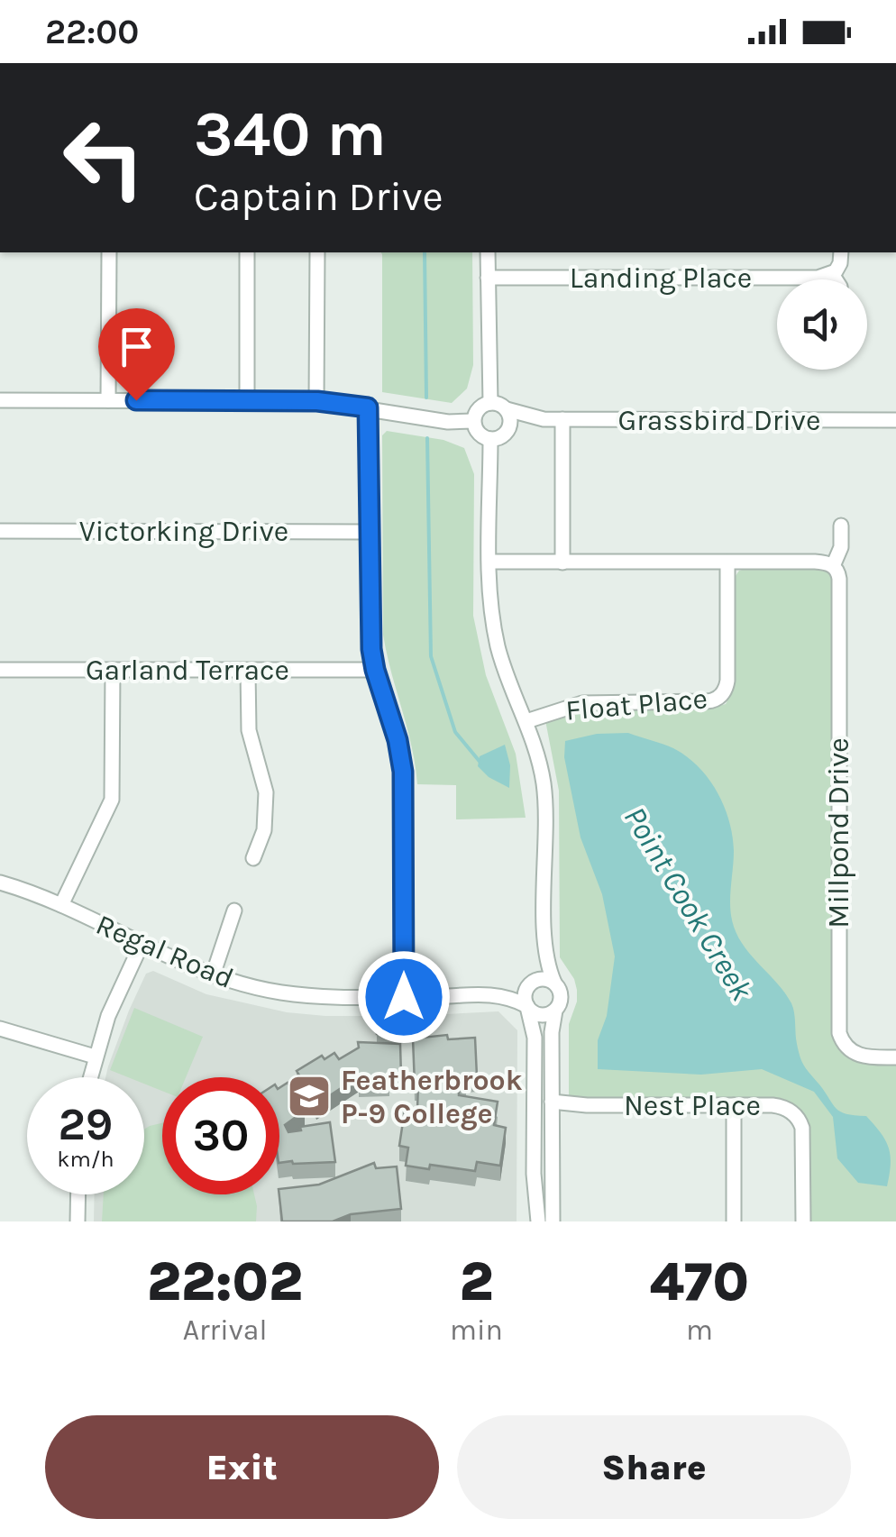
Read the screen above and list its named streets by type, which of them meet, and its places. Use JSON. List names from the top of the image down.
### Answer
{
  "streets": {
    "street": [
      "Landing Place",
      "Grassbird Drive",
      "Victorking Drive",
      "Garland Terrace",
      "Float Place",
      "Millpond Drive",
      "Regal Road",
      "Nest Place"
    ]
  },
  "water": ["Point Cook Creek"],
  "places": {
    "school or university": ["Featherbrook P-9 College"]
  },
  "page": {
    "status": "22:00",
    "turn": ["340 m", "Captain Drive"],
    "speed": "29 km/h",
    "limit": "30",
    "eta": [
      "22:02",
      "Arrival",
      "2",
      "min",
      "470",
      "m"
    ],
    "buttons": ["Exit", "Share"]
  }
}
